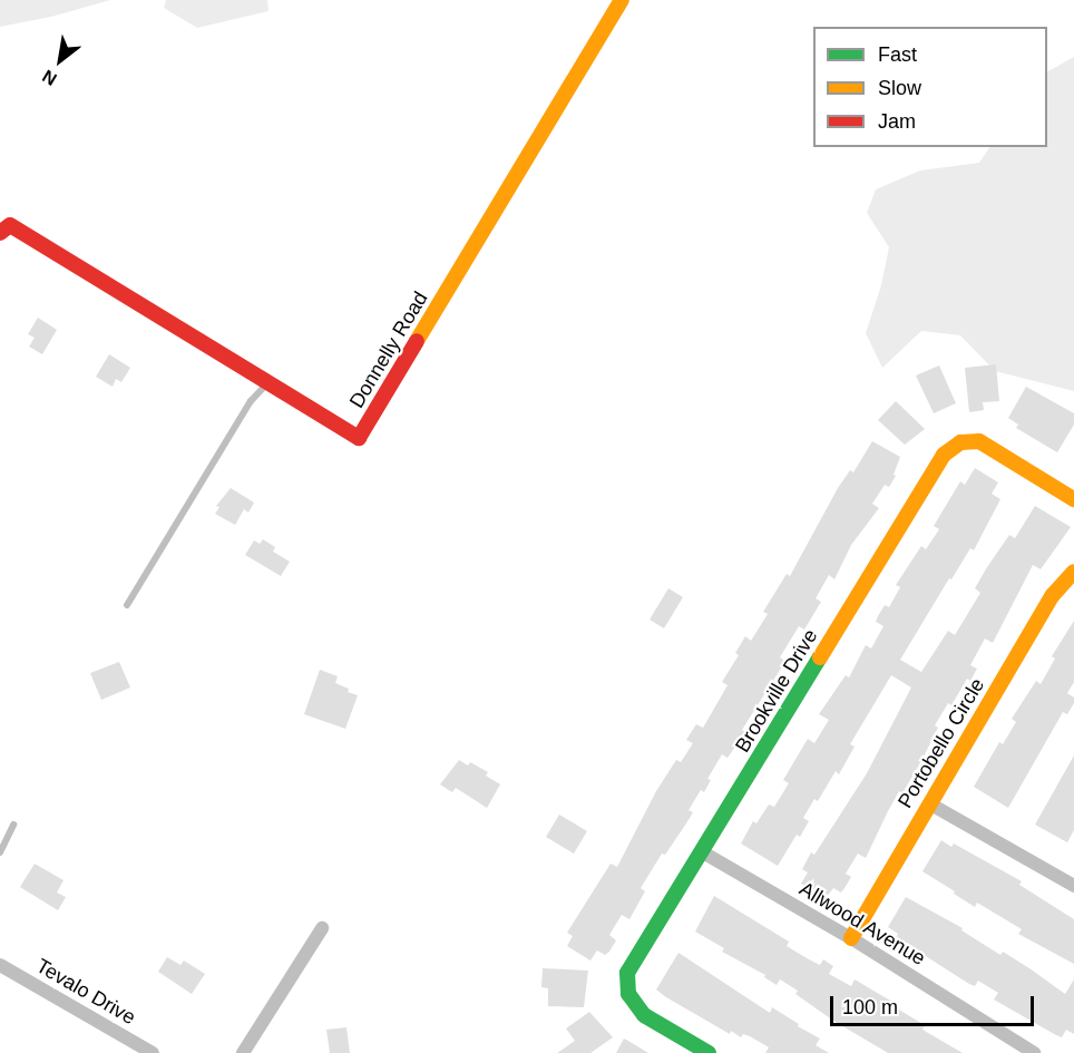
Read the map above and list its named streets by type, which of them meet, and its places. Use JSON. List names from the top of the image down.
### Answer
{
  "streets": {
    "street": [
      "Donnelly Road",
      "Brookville Drive",
      "Portobello Circle",
      "Allwood Avenue",
      "Tevalo Drive"
    ]
  },
  "crossings": [
    ["Brookville Drive", "Allwood Avenue"],
    ["Portobello Circle", "Allwood Avenue"]
  ],
  "legend": ["Fast", "Slow", "Jam"],
  "scale_bar": "100 m",
  "north": "bottom left"
}
